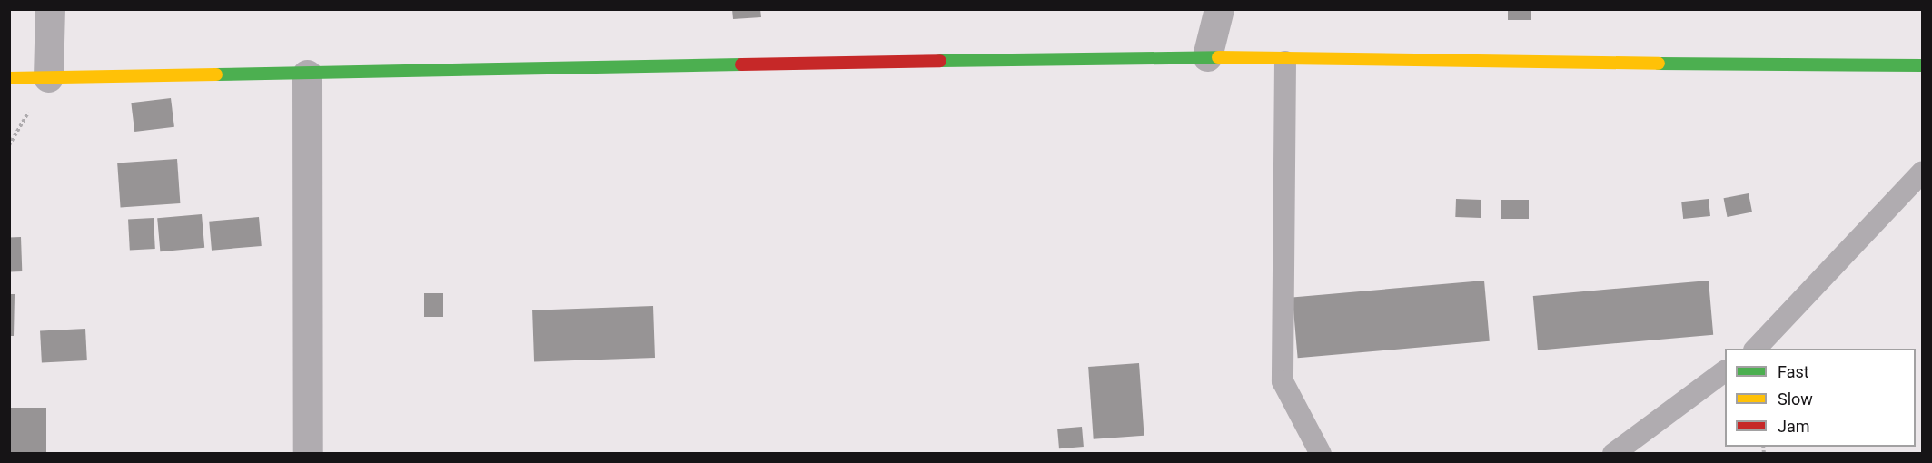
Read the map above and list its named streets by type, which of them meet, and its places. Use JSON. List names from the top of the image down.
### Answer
{
  "legend": ["Fast", "Slow", "Jam"]
}
